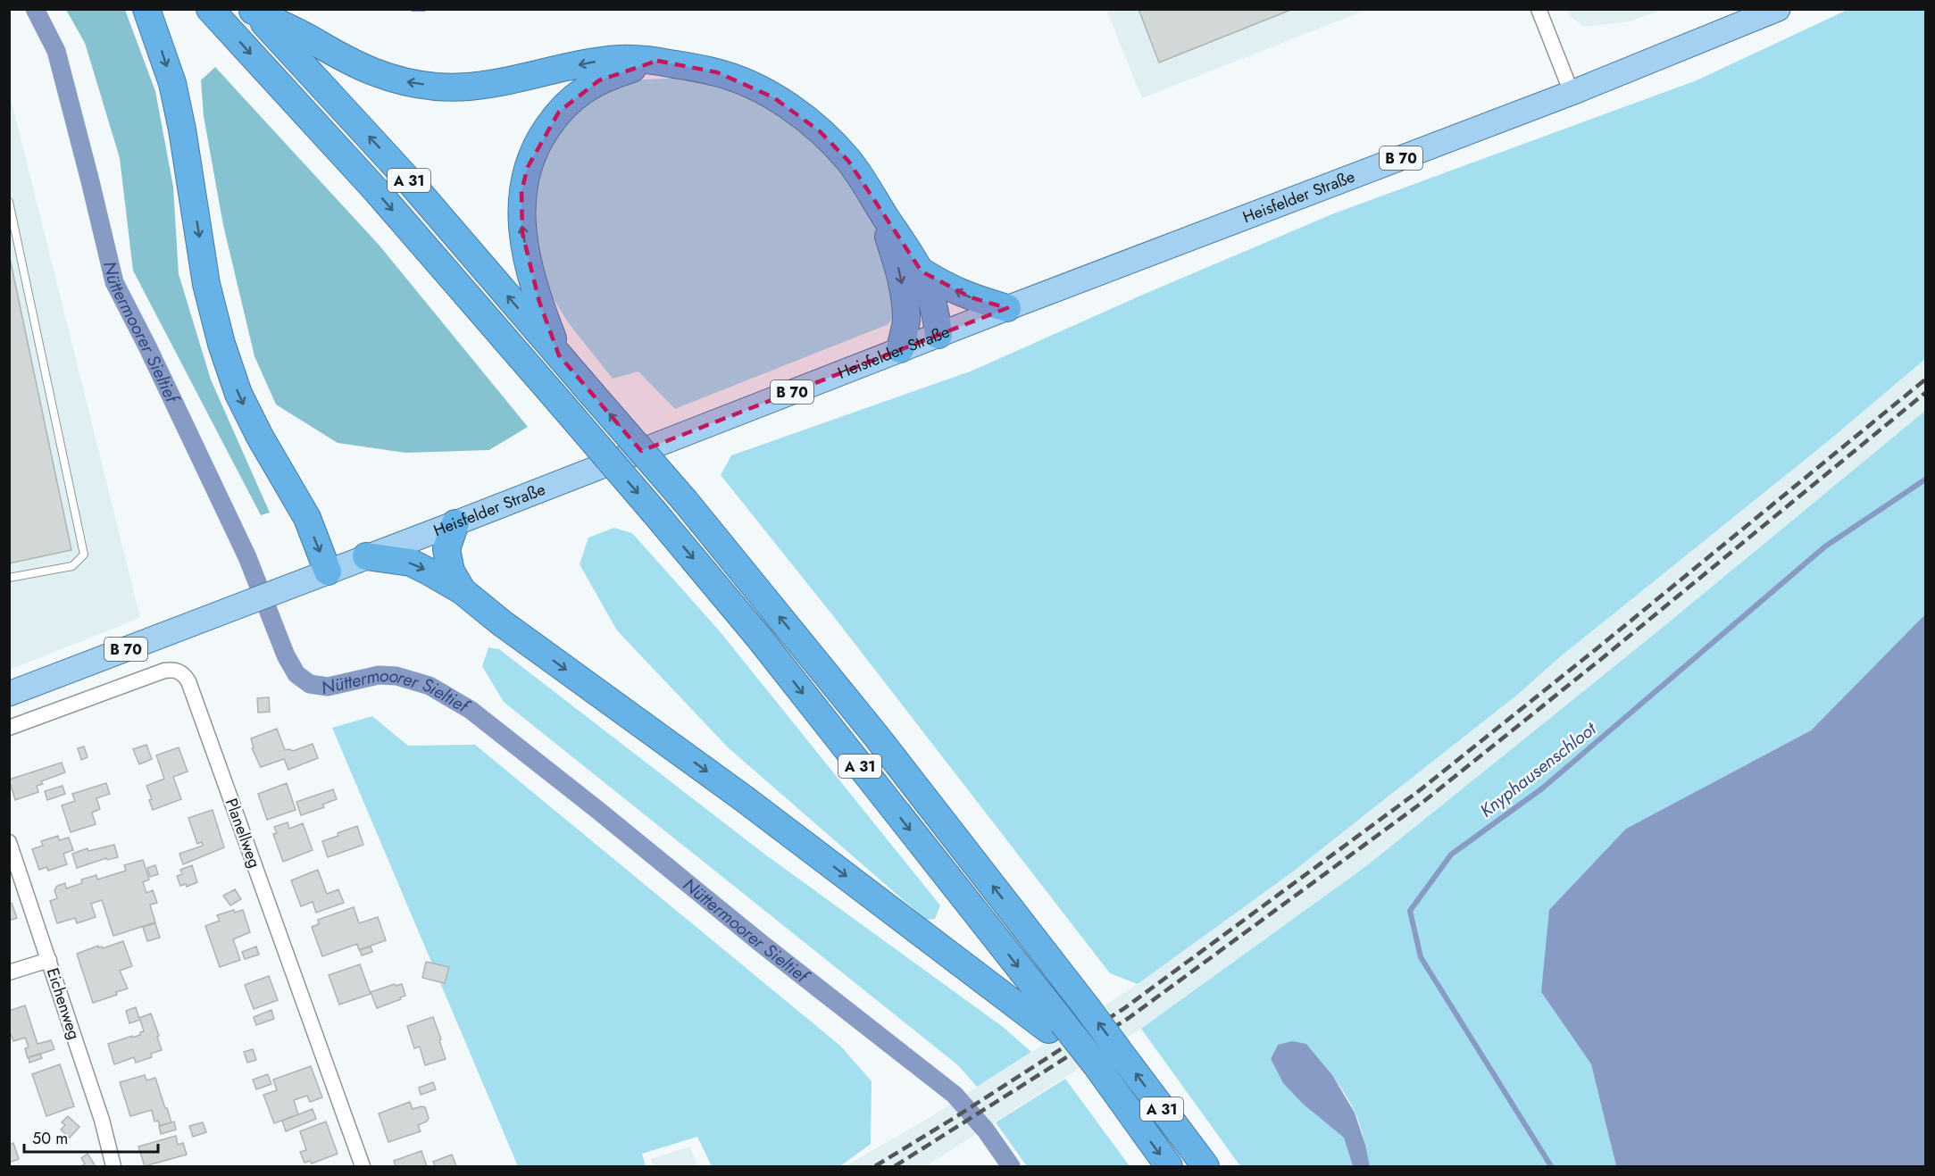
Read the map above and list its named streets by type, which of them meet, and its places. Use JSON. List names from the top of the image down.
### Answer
{
  "streets": {
    "highway": ["A 31"],
    "main road": ["B 70", "Heisfelder Straße"],
    "street": ["Planellweg", "Eichenweg"]
  },
  "water": ["Nüttermoorer Sieltief", "Knyphausenschloot"],
  "scale_bar": "50 m"
}
